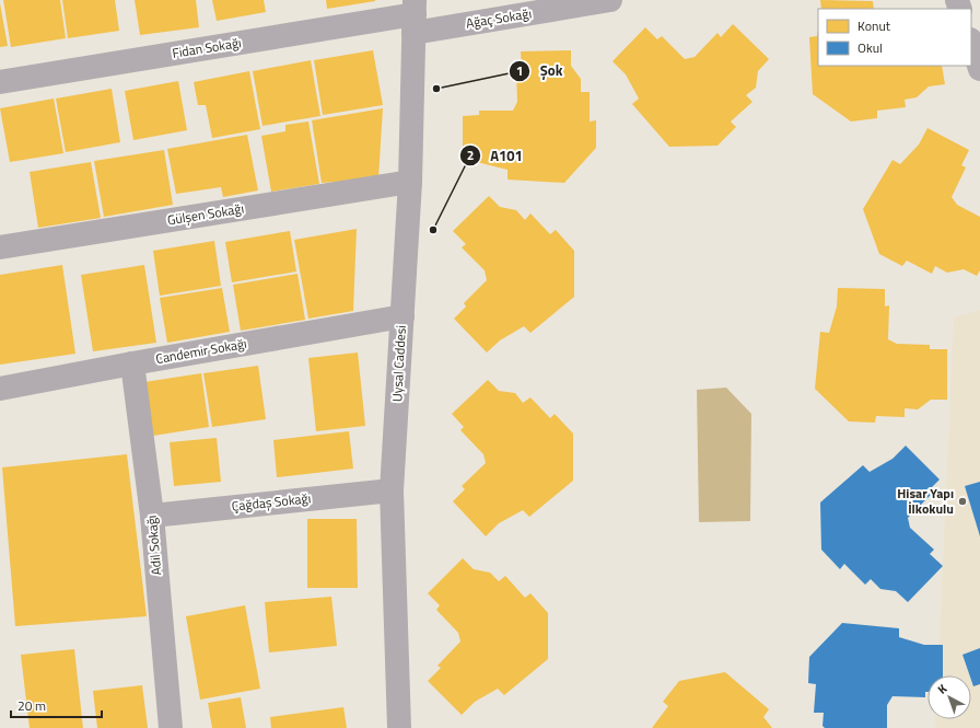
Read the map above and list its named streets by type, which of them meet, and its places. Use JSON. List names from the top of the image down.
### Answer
{
  "streets": {
    "street": [
      "Ağaç Sokağı",
      "Fidan Sokağı",
      "Gülşen Sokağı",
      "Candemir Sokağı",
      "Uysal Caddesi",
      "Çağdaş Sokağı",
      "Adil Sokağı"
    ]
  },
  "crossings": [
    ["Ağaç Sokağı", "Fidan Sokağı"],
    ["Ağaç Sokağı", "Uysal Caddesi"],
    ["Fidan Sokağı", "Uysal Caddesi"],
    ["Gülşen Sokağı", "Uysal Caddesi"],
    ["Candemir Sokağı", "Uysal Caddesi"],
    ["Candemir Sokağı", "Adil Sokağı"],
    ["Uysal Caddesi", "Çağdaş Sokağı"],
    ["Çağdaş Sokağı", "Adil Sokağı"]
  ],
  "places": ["Şok", "A101", "Hisar Yapı İlkokulu"],
  "legend": ["Konut", "Okul"],
  "scale_bar": "20 m",
  "north": "top left"
}
